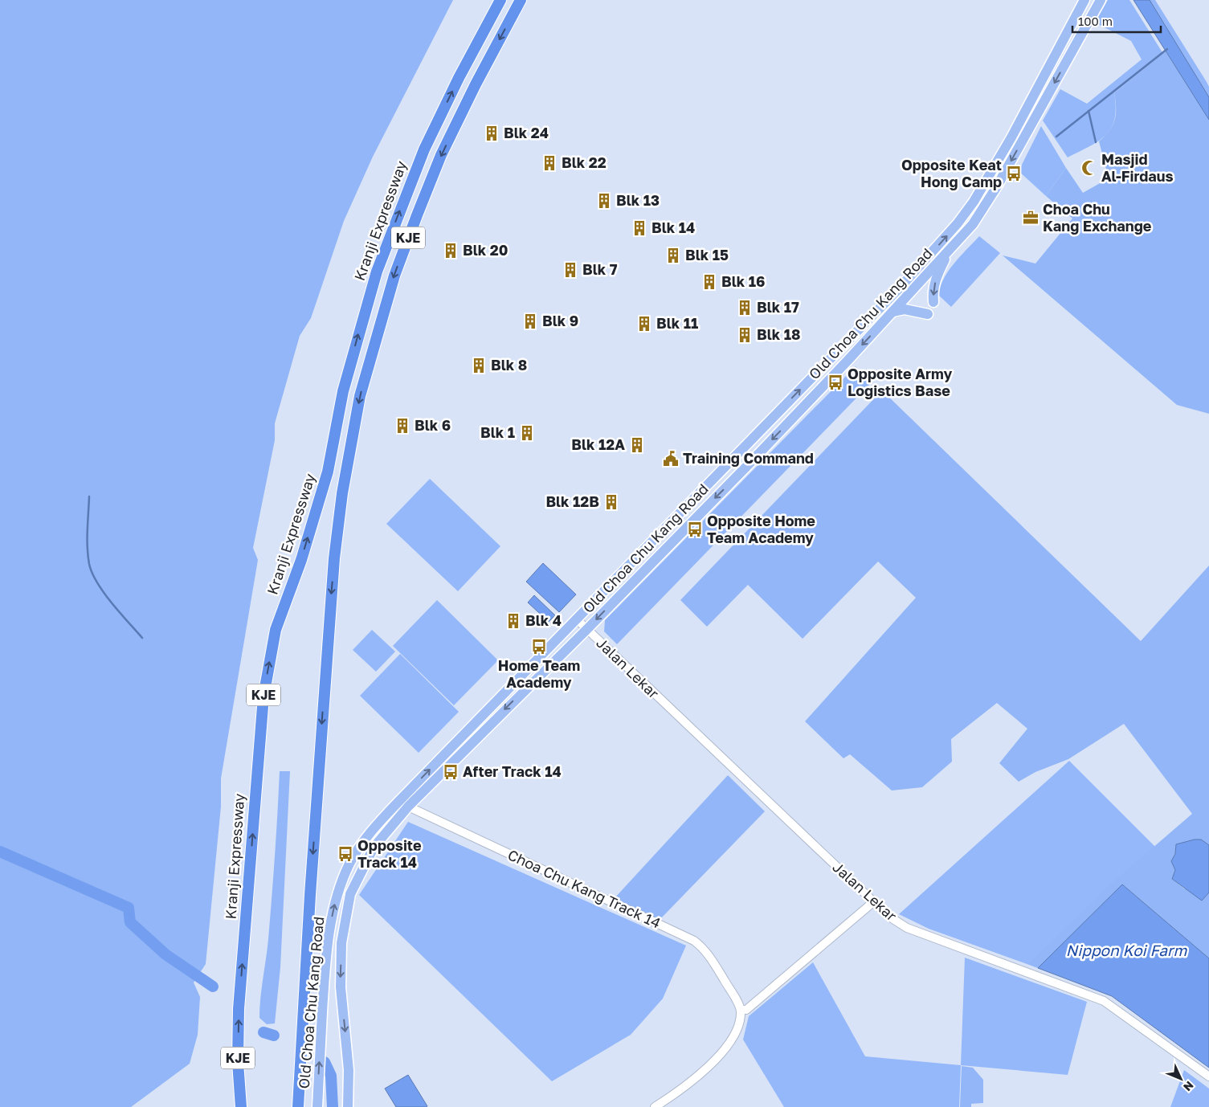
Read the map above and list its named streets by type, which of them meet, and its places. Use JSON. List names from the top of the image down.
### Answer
{
  "streets": {
    "highway": ["Kranji Expressway", "KJE"],
    "main road": ["Old Choa Chu Kang Road"],
    "street": ["Jalan Lekar", "Choa Chu Kang Track 14"]
  },
  "crossings": [
    ["Old Choa Chu Kang Road", "Jalan Lekar"],
    ["Old Choa Chu Kang Road", "Choa Chu Kang Track 14"]
  ],
  "water": ["Nippon Koi Farm"],
  "places": {
    "building": [
      "Blk 24",
      "Blk 22",
      "Blk 13",
      "Blk 14",
      "Blk 20",
      "Blk 15",
      "Blk 7",
      "Blk 16",
      "Blk 17",
      "Blk 9",
      "Blk 11",
      "Blk 18",
      "Blk 8",
      "Blk 6",
      "Blk 1",
      "Blk 12A",
      "Blk 12B",
      "Blk 4"
    ],
    "mosque": ["Masjid Al-Firdaus"],
    "bus stop": [
      "Opposite Keat Hong Camp",
      "Opposite Army Logistics Base",
      "Opposite Home Team Academy",
      "Home Team Academy",
      "After Track 14",
      "Opposite Track 14"
    ],
    "office": ["Choa Chu Kang Exchange"],
    "public building": ["Training Command"]
  },
  "scale_bar": "100 m",
  "north": "bottom right"
}
